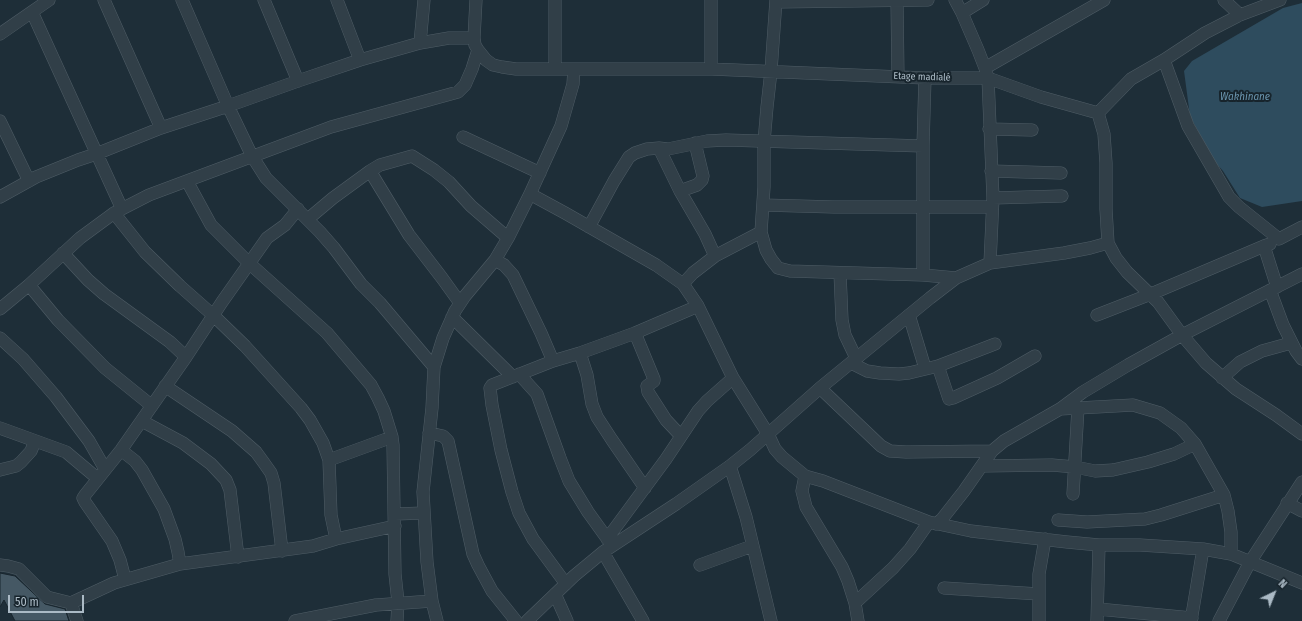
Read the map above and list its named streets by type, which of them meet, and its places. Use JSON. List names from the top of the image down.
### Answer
{
  "streets": {
    "street": ["Etage madialé"]
  },
  "water": ["Wakhinane"],
  "scale_bar": "50 m",
  "north": "top right"
}
